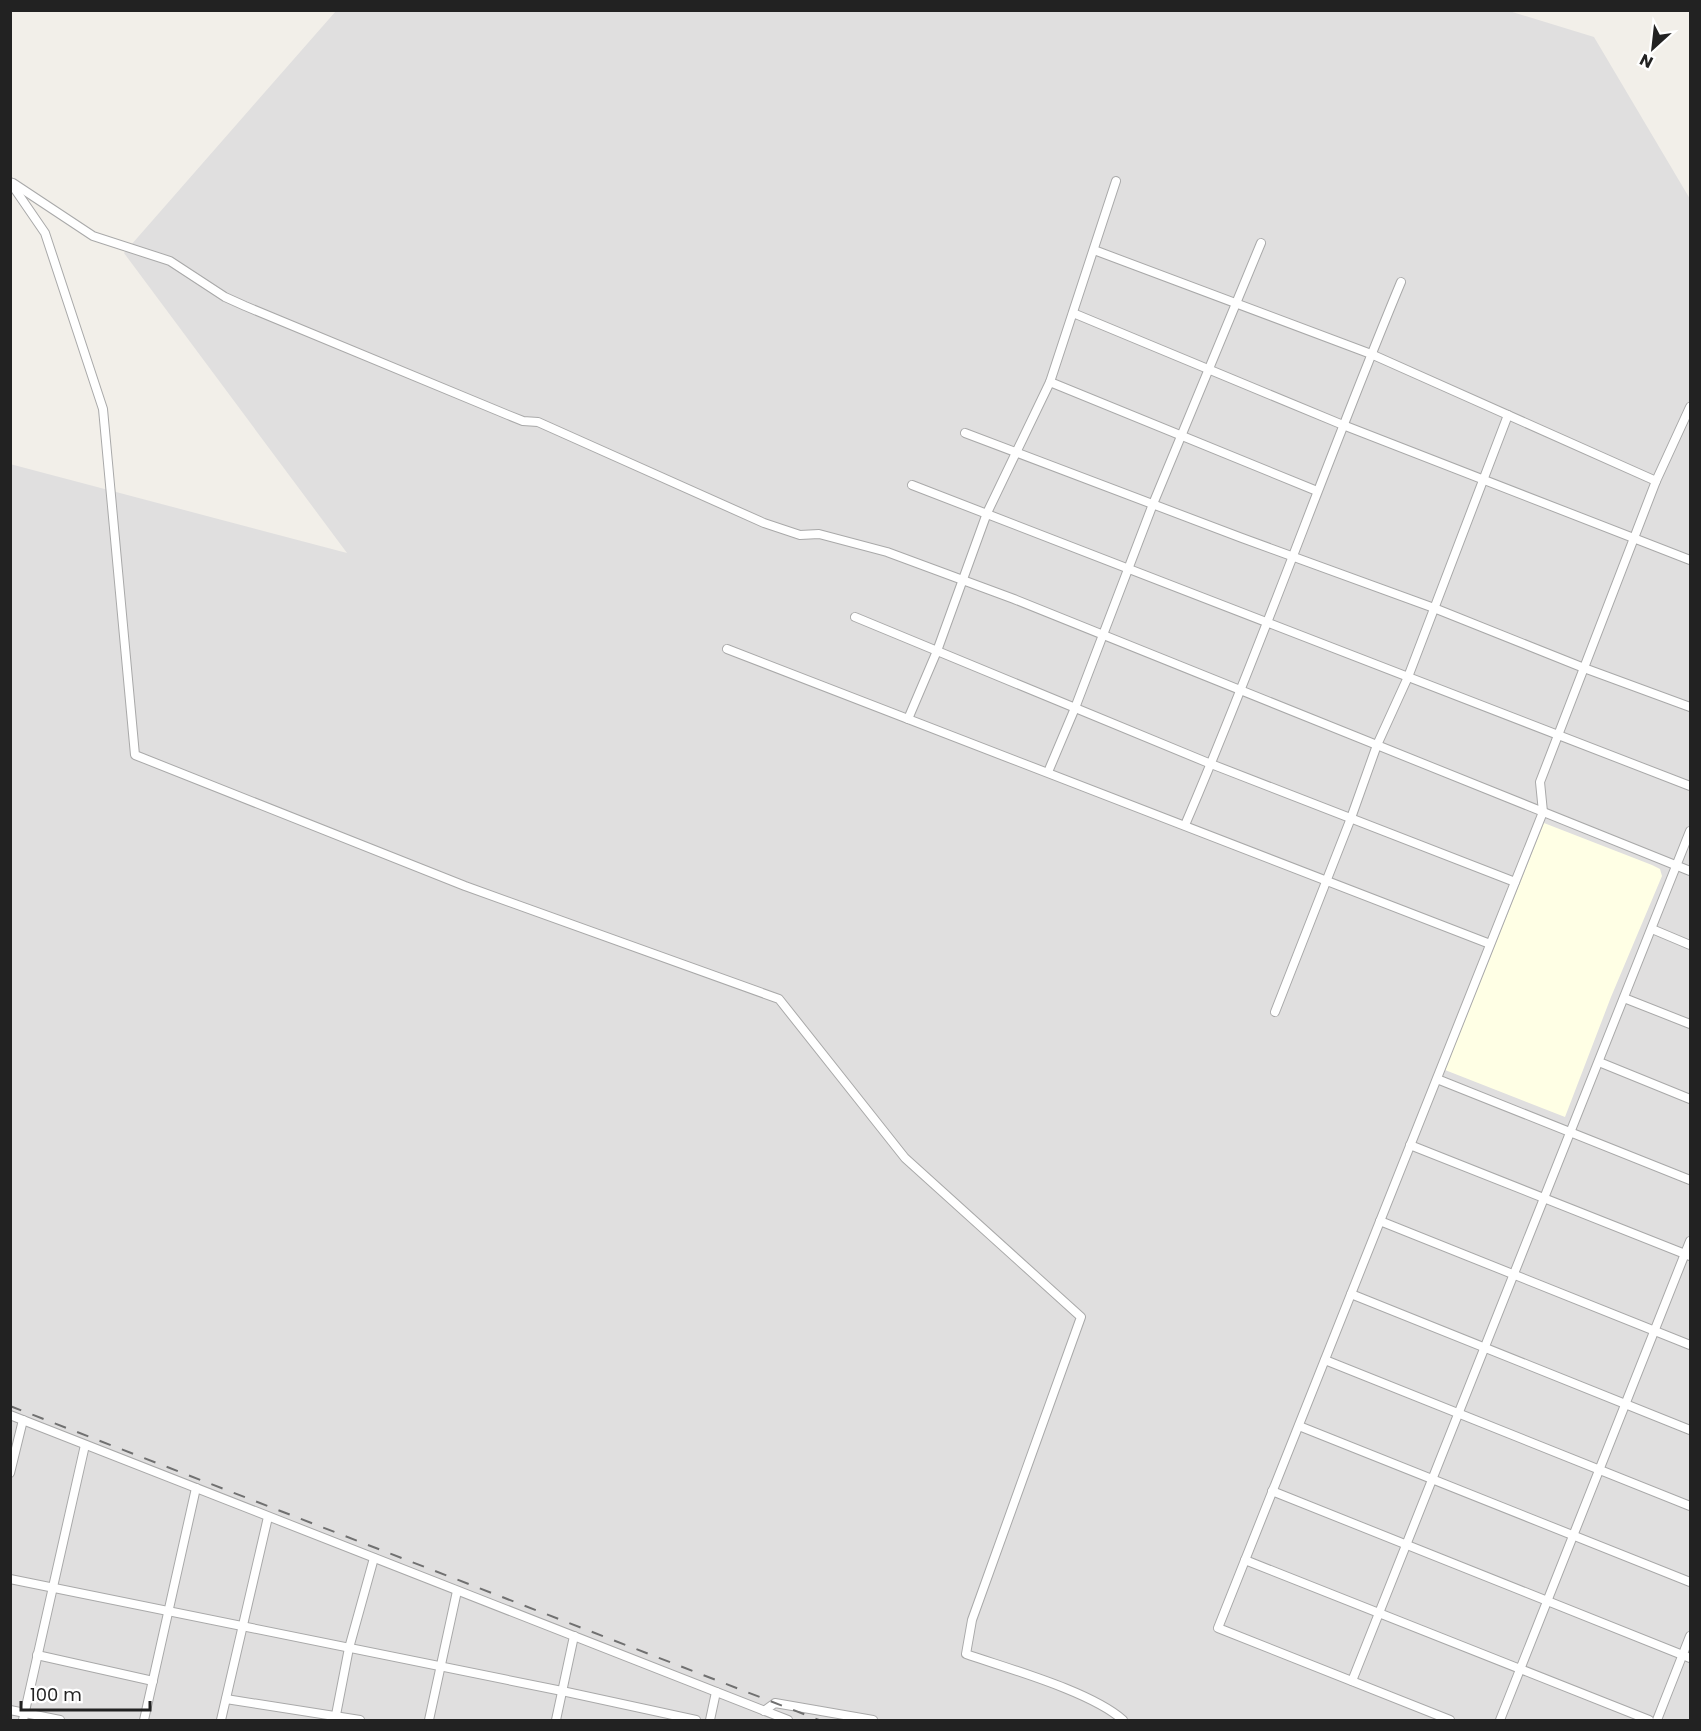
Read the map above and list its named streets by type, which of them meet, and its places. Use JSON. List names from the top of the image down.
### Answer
{
  "scale_bar": "100 m",
  "north": "bottom left"
}
